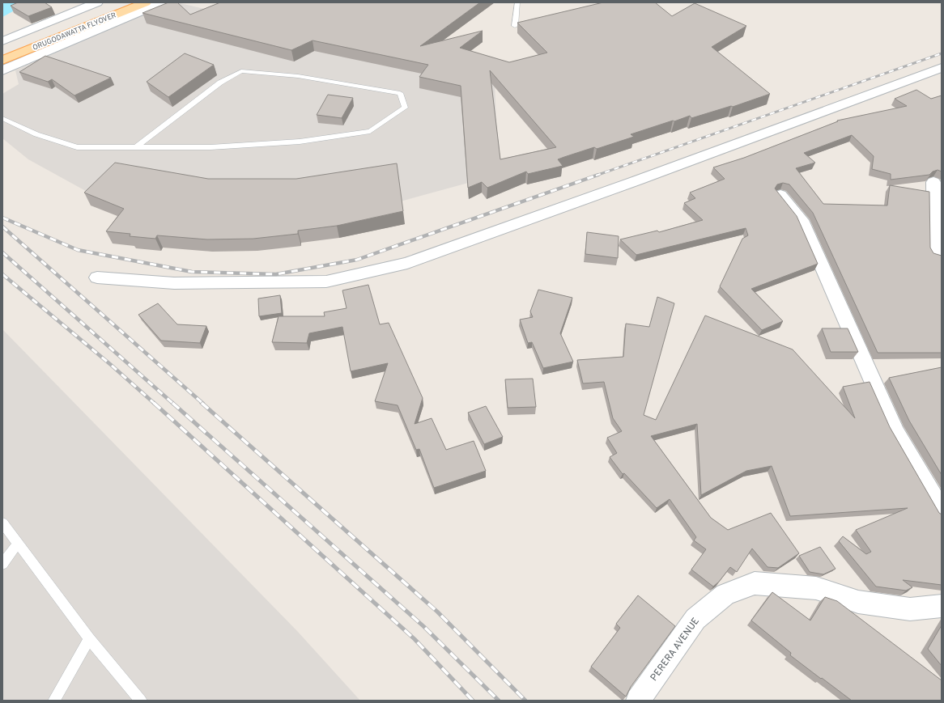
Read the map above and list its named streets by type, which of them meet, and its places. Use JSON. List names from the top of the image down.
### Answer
{
  "streets": {
    "main road": ["ORUGODAWATTA FLYOVER"],
    "street": ["PERERA AVENUE"]
  }
}
